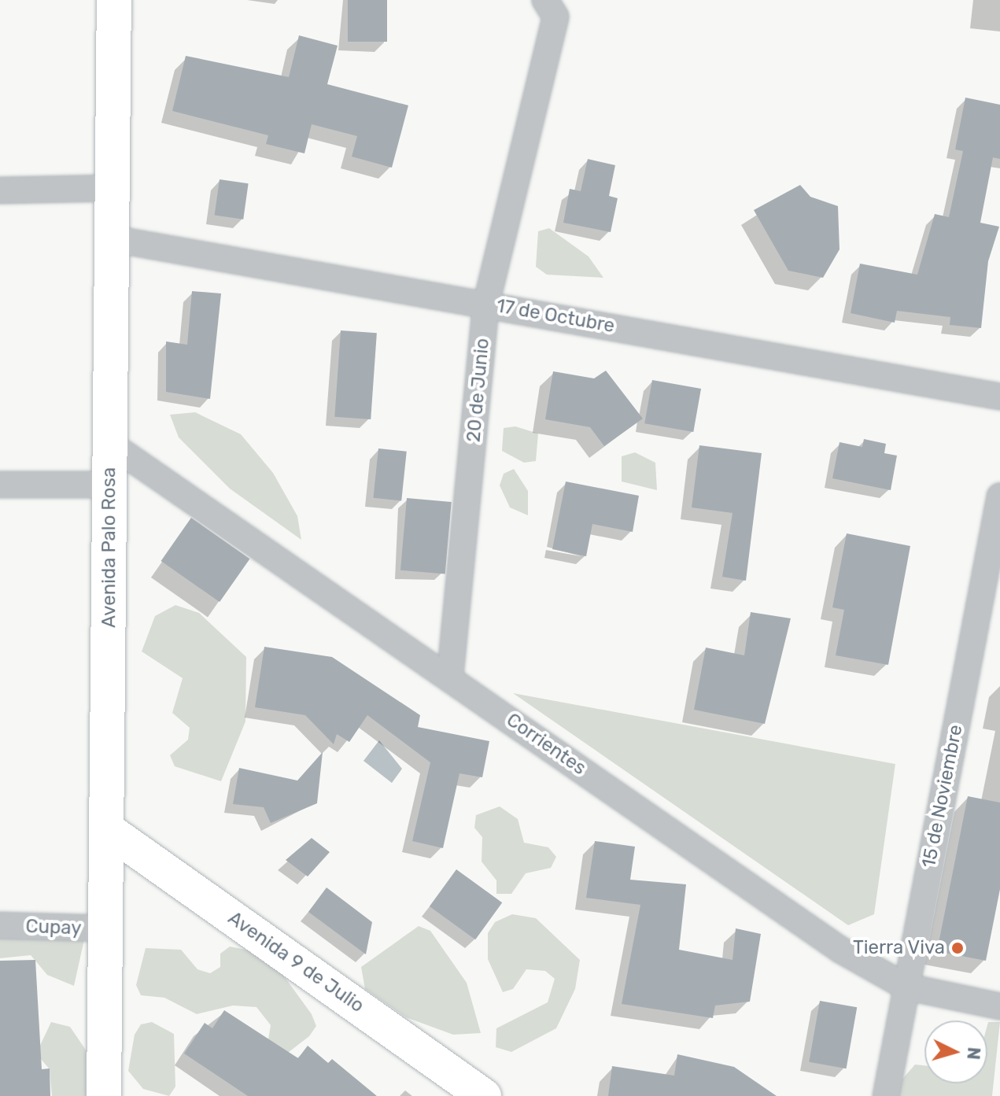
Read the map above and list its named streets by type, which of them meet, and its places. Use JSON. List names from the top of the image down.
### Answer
{
  "streets": {
    "main road": ["Avenida Palo Rosa", "Avenida 9 de Julio"],
    "street": [
      "17 de Octubre",
      "20 de Junio",
      "Corrientes",
      "15 de Noviembre",
      "Cupay"
    ]
  },
  "crossings": [
    ["17 de Octubre", "20 de Junio"],
    ["17 de Octubre", "Avenida Palo Rosa"],
    ["20 de Junio", "Corrientes"],
    ["Avenida Palo Rosa", "Corrientes"],
    ["Avenida Palo Rosa", "Cupay"],
    ["Avenida Palo Rosa", "Avenida 9 de Julio"],
    ["Corrientes", "15 de Noviembre"]
  ],
  "places": ["Tierra Viva"],
  "north": "right"
}
